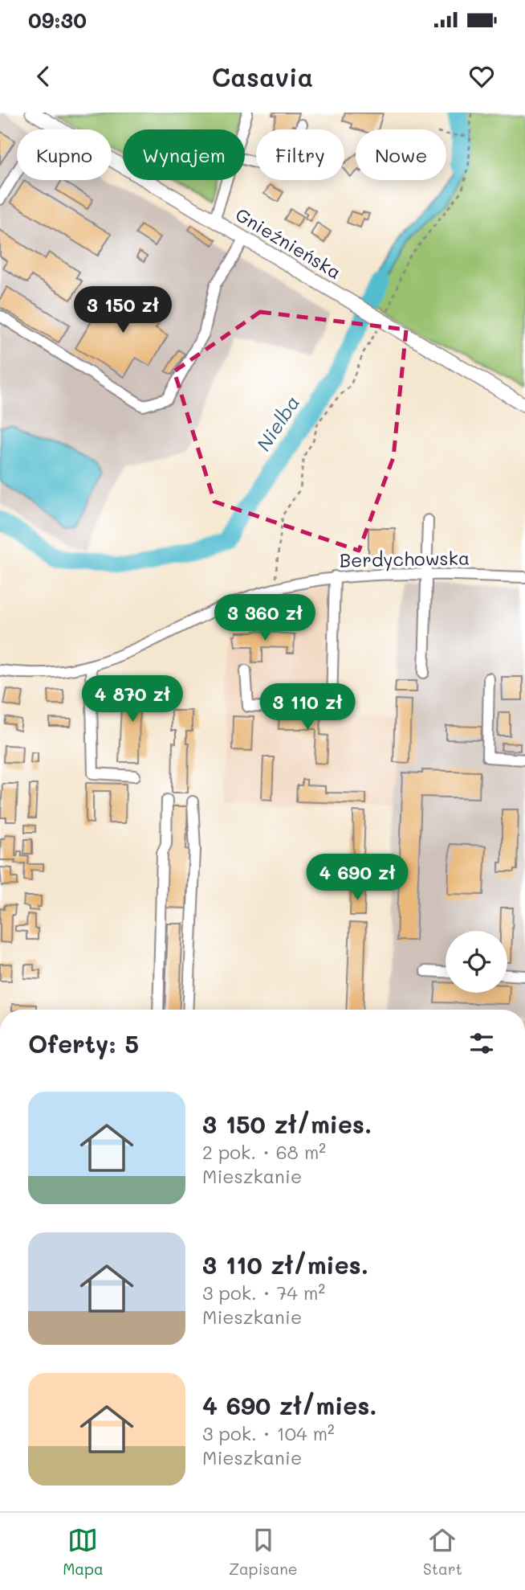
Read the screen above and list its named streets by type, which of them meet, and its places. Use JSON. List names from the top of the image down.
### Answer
{
  "streets": {
    "main road": ["Gnieźnieńska"],
    "street": ["Berdychowska"]
  },
  "water": ["Nielba"],
  "page": {
    "status": "09:30",
    "header": "Casavia",
    "chip": [
      "Kupno",
      "Wynajem",
      "Filtry",
      "Nowe"
    ],
    "price": [
      "3 150 zł",
      "3 360 zł",
      "4 870 zł",
      "3 110 zł",
      "4 690 zł"
    ],
    "heading": "Oferty: 5",
    "list": [
      {
        "name": "3 150 zł/mies.",
        "note": "2 pok. · 68 m² · Mieszkanie"
      },
      {
        "name": "3 110 zł/mies.",
        "note": "3 pok. · 74 m² · Mieszkanie"
      },
      {
        "name": "4 690 zł/mies.",
        "note": "3 pok. · 104 m² · Mieszkanie"
      }
    ],
    "tabs": ["Mapa", "Zapisane", "Start"]
  }
}
